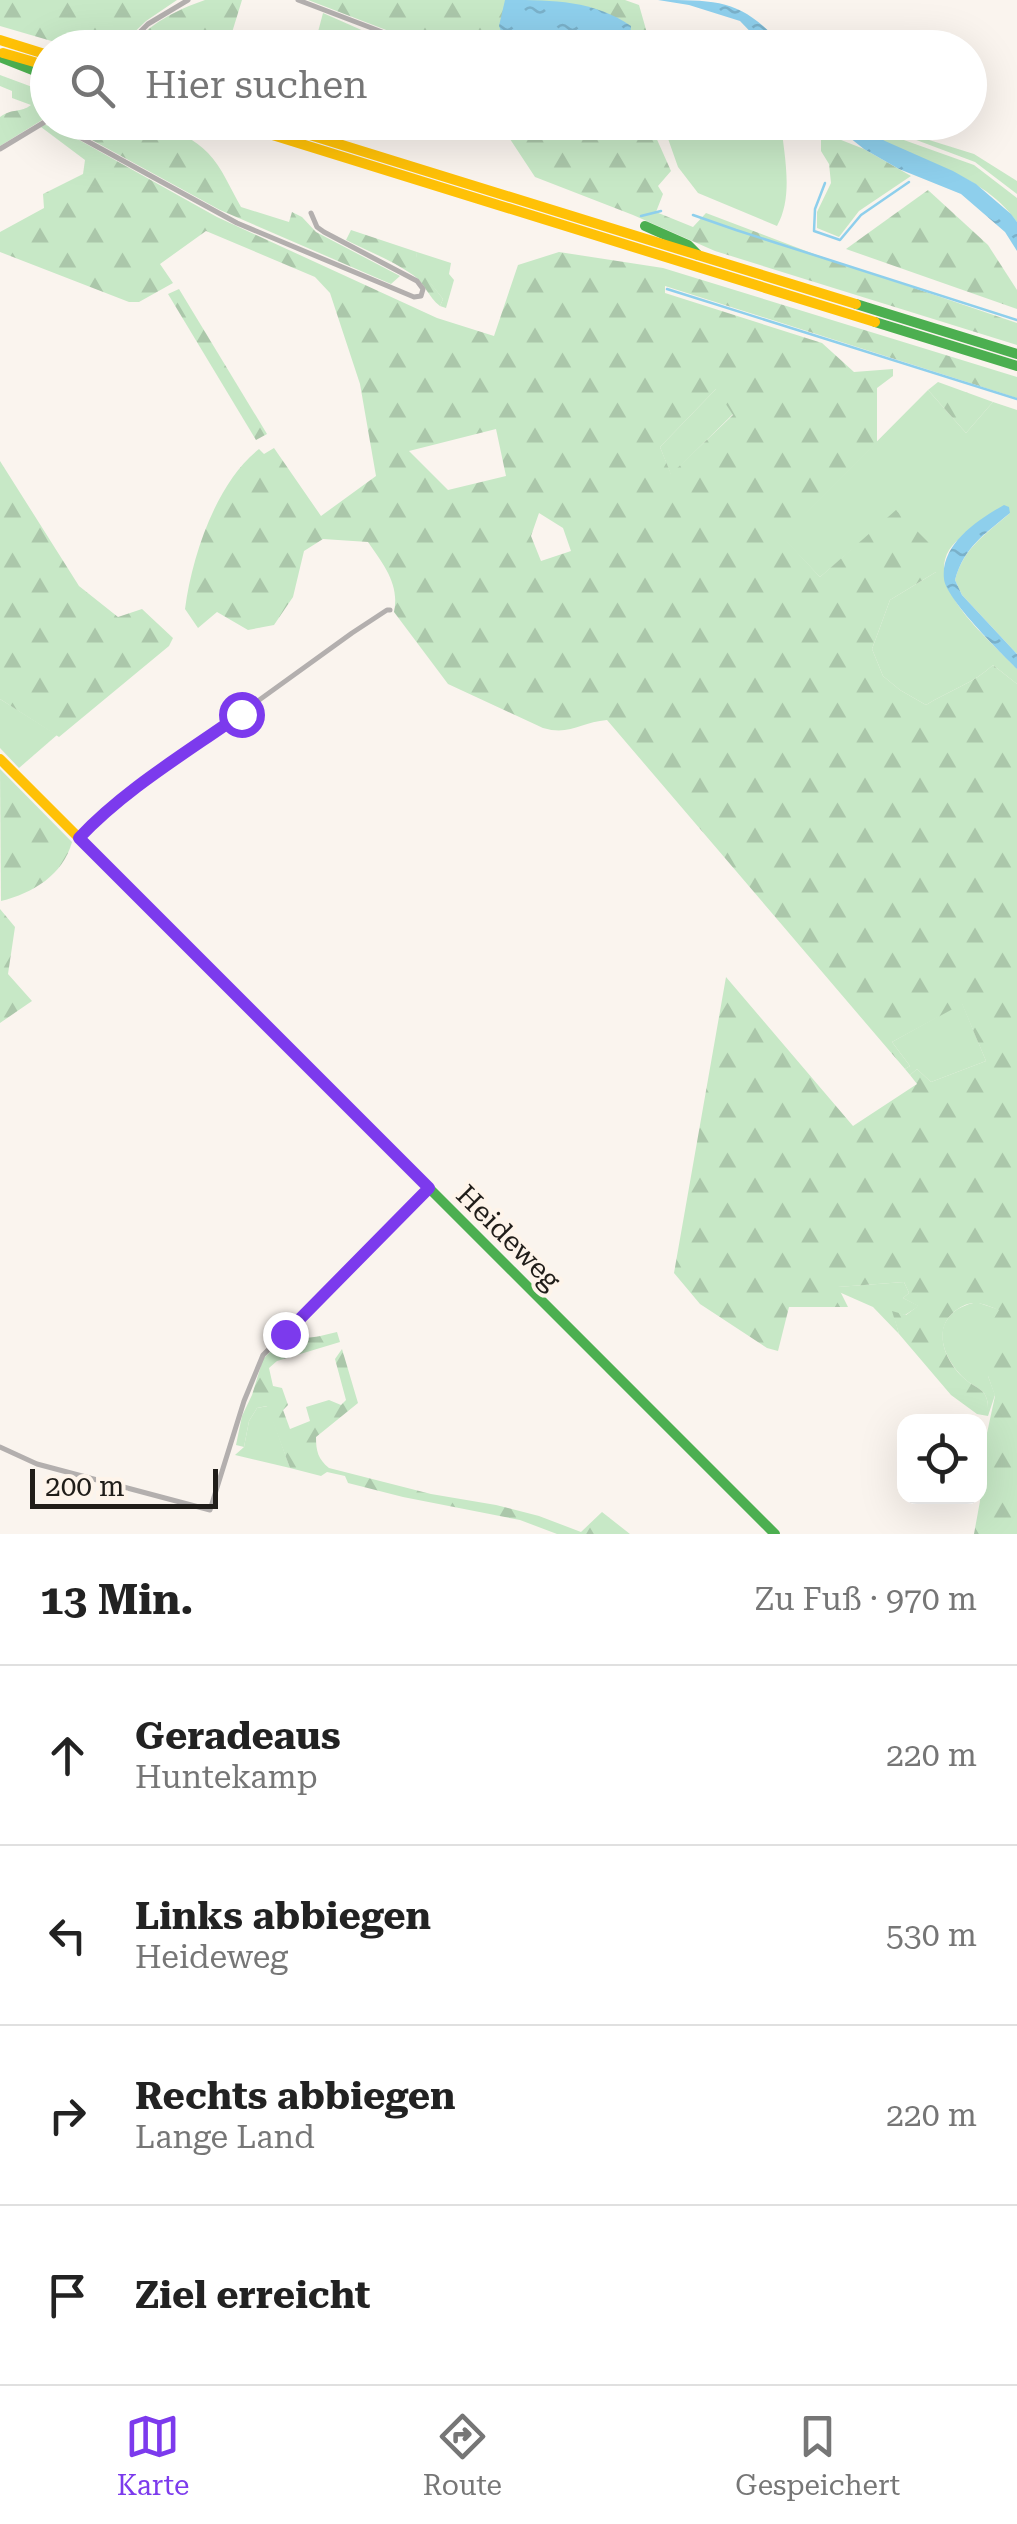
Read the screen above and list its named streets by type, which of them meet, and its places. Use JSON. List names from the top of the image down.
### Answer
{
  "streets": {
    "main road": ["Heideweg"]
  },
  "scale_bar": "200 m",
  "page": {
    "search": "Hier suchen",
    "scale": "200 m",
    "heading": ["13 Min.", "Zu Fuß · 970 m"],
    "list": [
      ["Geradeaus", "Huntekamp", "220 m"],
      ["Links abbiegen", "Heideweg", "530 m"],
      ["Rechts abbiegen", "Lange Land", "220 m"],
      "Ziel erreicht"
    ],
    "nav": ["Karte", "Route", "Gespeichert"]
  }
}
